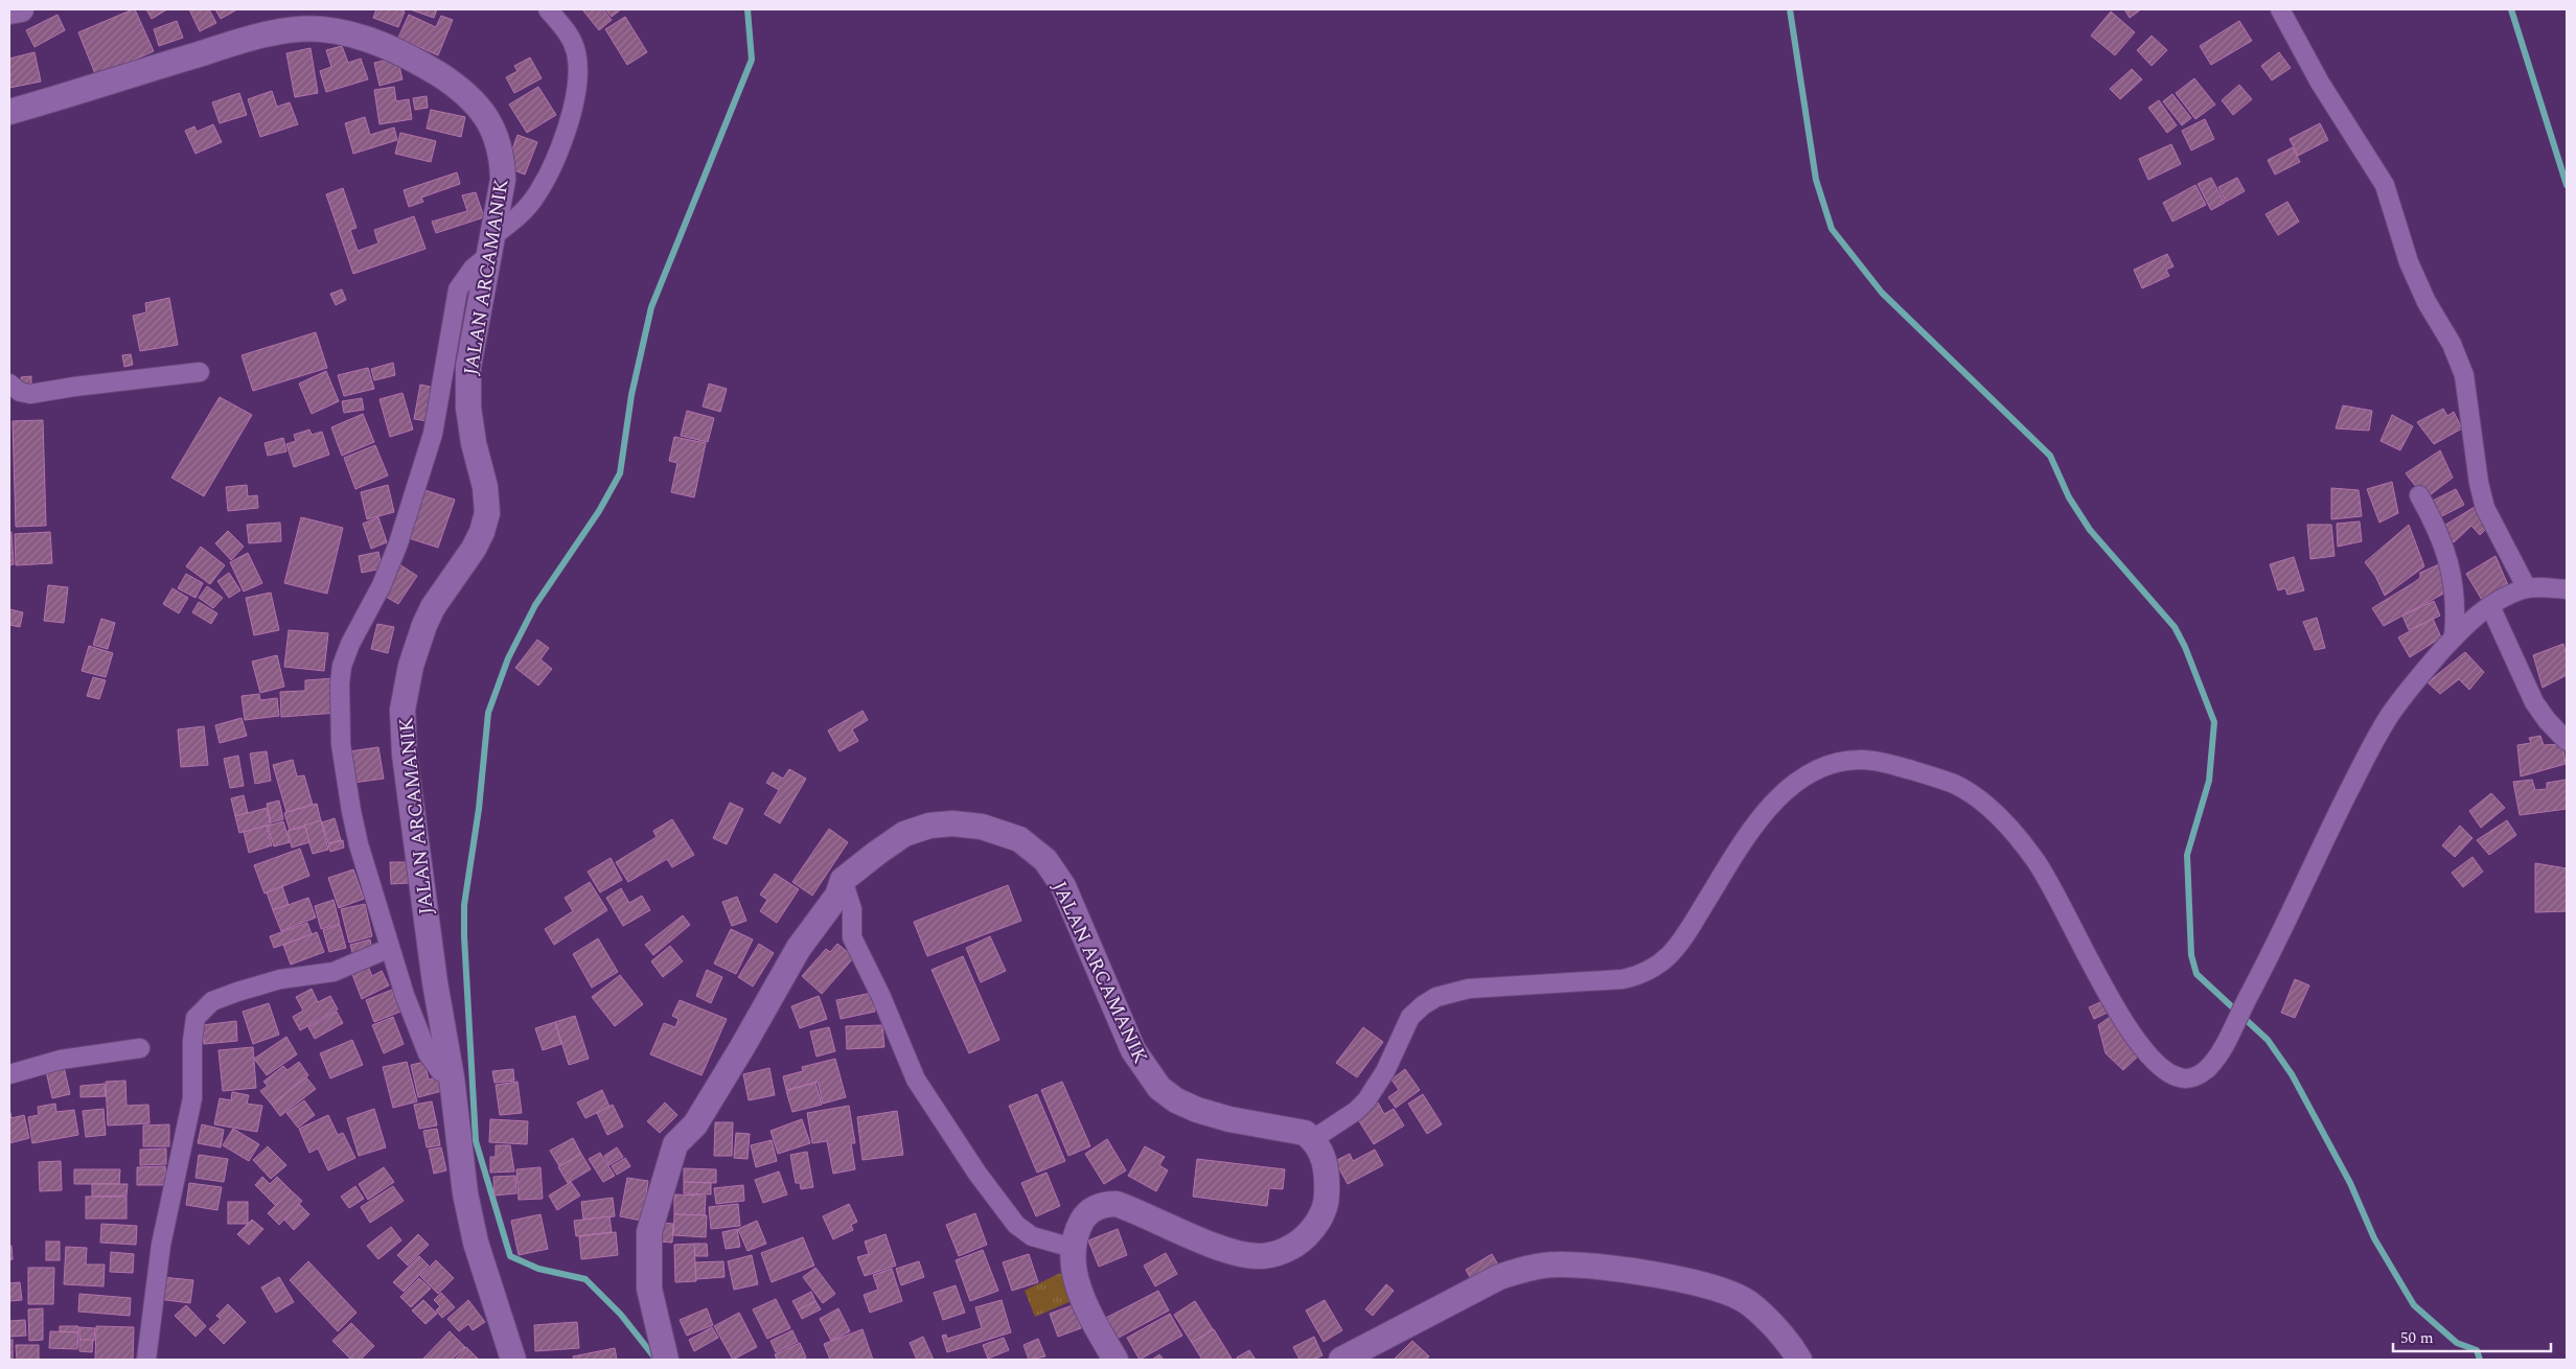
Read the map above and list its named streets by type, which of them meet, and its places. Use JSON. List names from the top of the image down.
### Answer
{
  "streets": {
    "street": ["JALAN ARCAMANIK"]
  },
  "scale_bar": "50 m"
}
